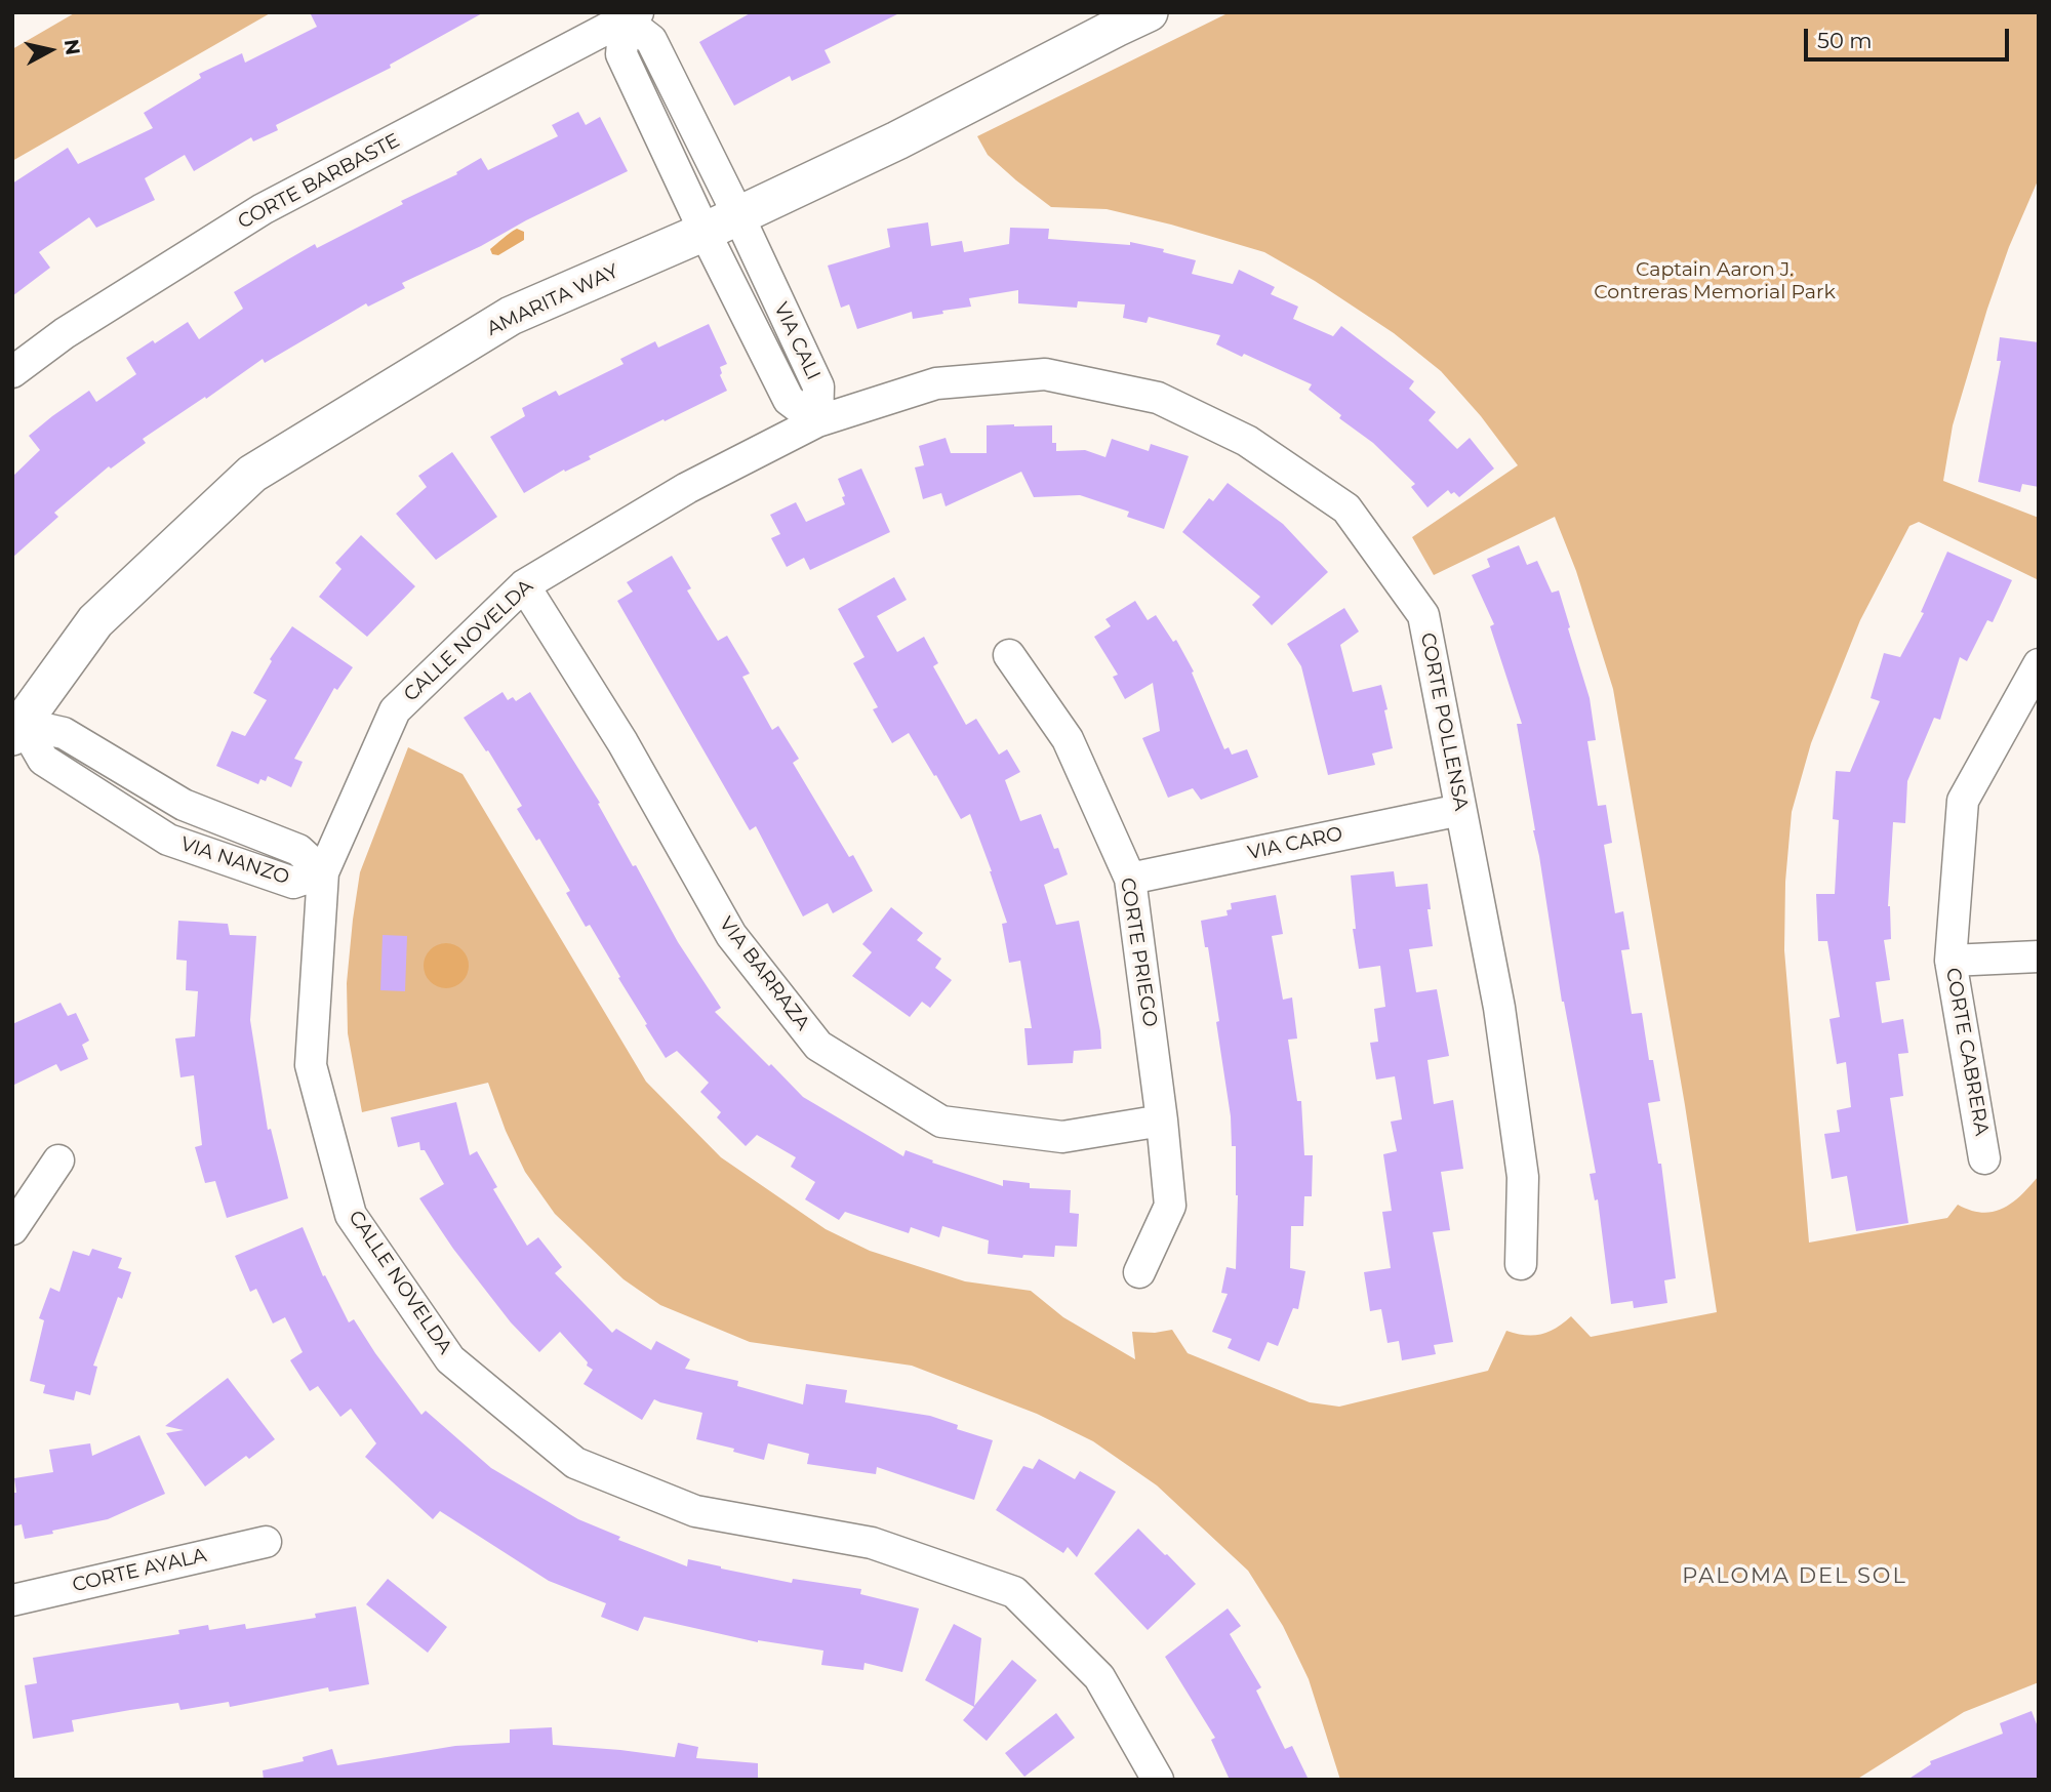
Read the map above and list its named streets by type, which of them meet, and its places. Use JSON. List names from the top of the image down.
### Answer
{
  "streets": {
    "street": [
      "CORTE BARBASTE",
      "AMARITA WAY",
      "VIA CALI",
      "CALLE NOVELDA",
      "CORTE POLLENSA",
      "VIA CARO",
      "VIA NANZO",
      "CORTE PRIEGO",
      "VIA BARRAZA",
      "CORTE CABRERA",
      "CORTE AYALA"
    ]
  },
  "crossings": [
    ["CORTE BARBASTE", "VIA CALI"],
    ["AMARITA WAY", "VIA CALI"],
    ["AMARITA WAY", "VIA NANZO"],
    ["VIA CALI", "CALLE NOVELDA"],
    ["VIA CALI", "CORTE POLLENSA"],
    ["CALLE NOVELDA", "CORTE POLLENSA"],
    ["CALLE NOVELDA", "VIA NANZO"],
    ["CALLE NOVELDA", "VIA BARRAZA"],
    ["CORTE POLLENSA", "VIA CARO"],
    ["VIA CARO", "CORTE PRIEGO"],
    ["CORTE PRIEGO", "VIA BARRAZA"]
  ],
  "districts": ["PALOMA DEL SOL"],
  "parks": ["Captain Aaron J. Contreras Memorial Park"],
  "scale_bar": "50 m",
  "north": "right"
}
